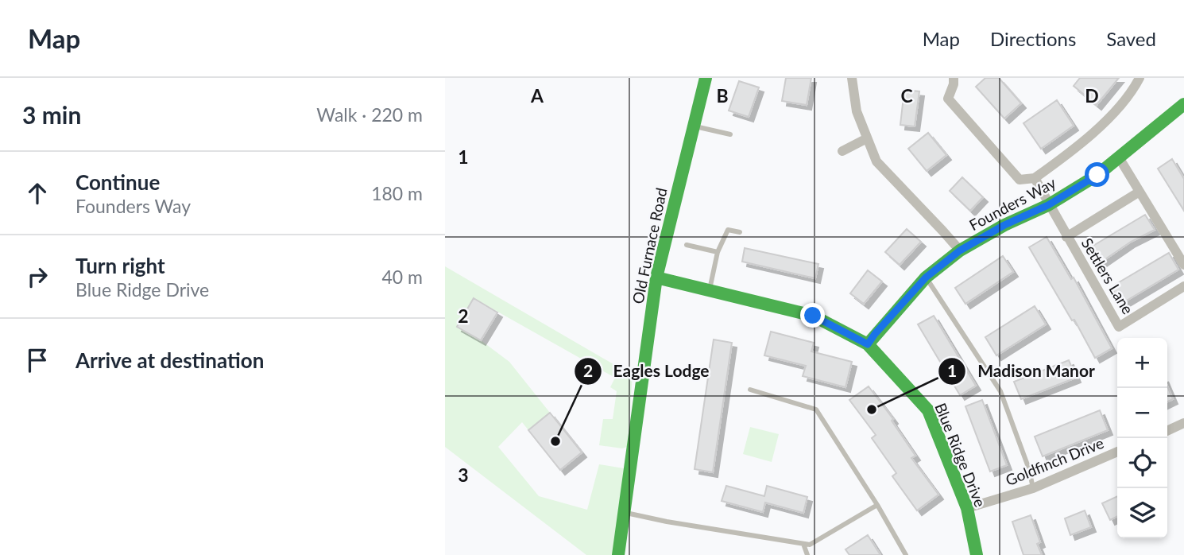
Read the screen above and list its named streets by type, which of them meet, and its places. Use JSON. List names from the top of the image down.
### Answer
{
  "streets": {
    "street": [
      "Founders Way",
      "Old Furnace Road",
      "Settlers Lane",
      "Blue Ridge Drive",
      "Goldfinch Drive"
    ]
  },
  "crossings": [
    ["Founders Way", "Settlers Lane"],
    ["Founders Way", "Blue Ridge Drive"],
    ["Old Furnace Road", "Blue Ridge Drive"],
    ["Blue Ridge Drive", "Goldfinch Drive"]
  ],
  "places": ["Madison Manor", "Eagles Lodge"],
  "page": {
    "header": "Map",
    "nav": ["Map", "Directions", "Saved"],
    "heading": ["3 min", "Walk · 220 m"],
    "list": [
      ["Continue", "Founders Way", "180 m"],
      ["Turn right", "Blue Ridge Drive", "40 m"],
      "Arrive at destination"
    ],
    "map_buttons": ["+", "−"]
  },
  "grid": {
    "columns": [
      "A",
      "B",
      "C",
      "D"
    ],
    "rows": ["1", "2", "3"]
  }
}
